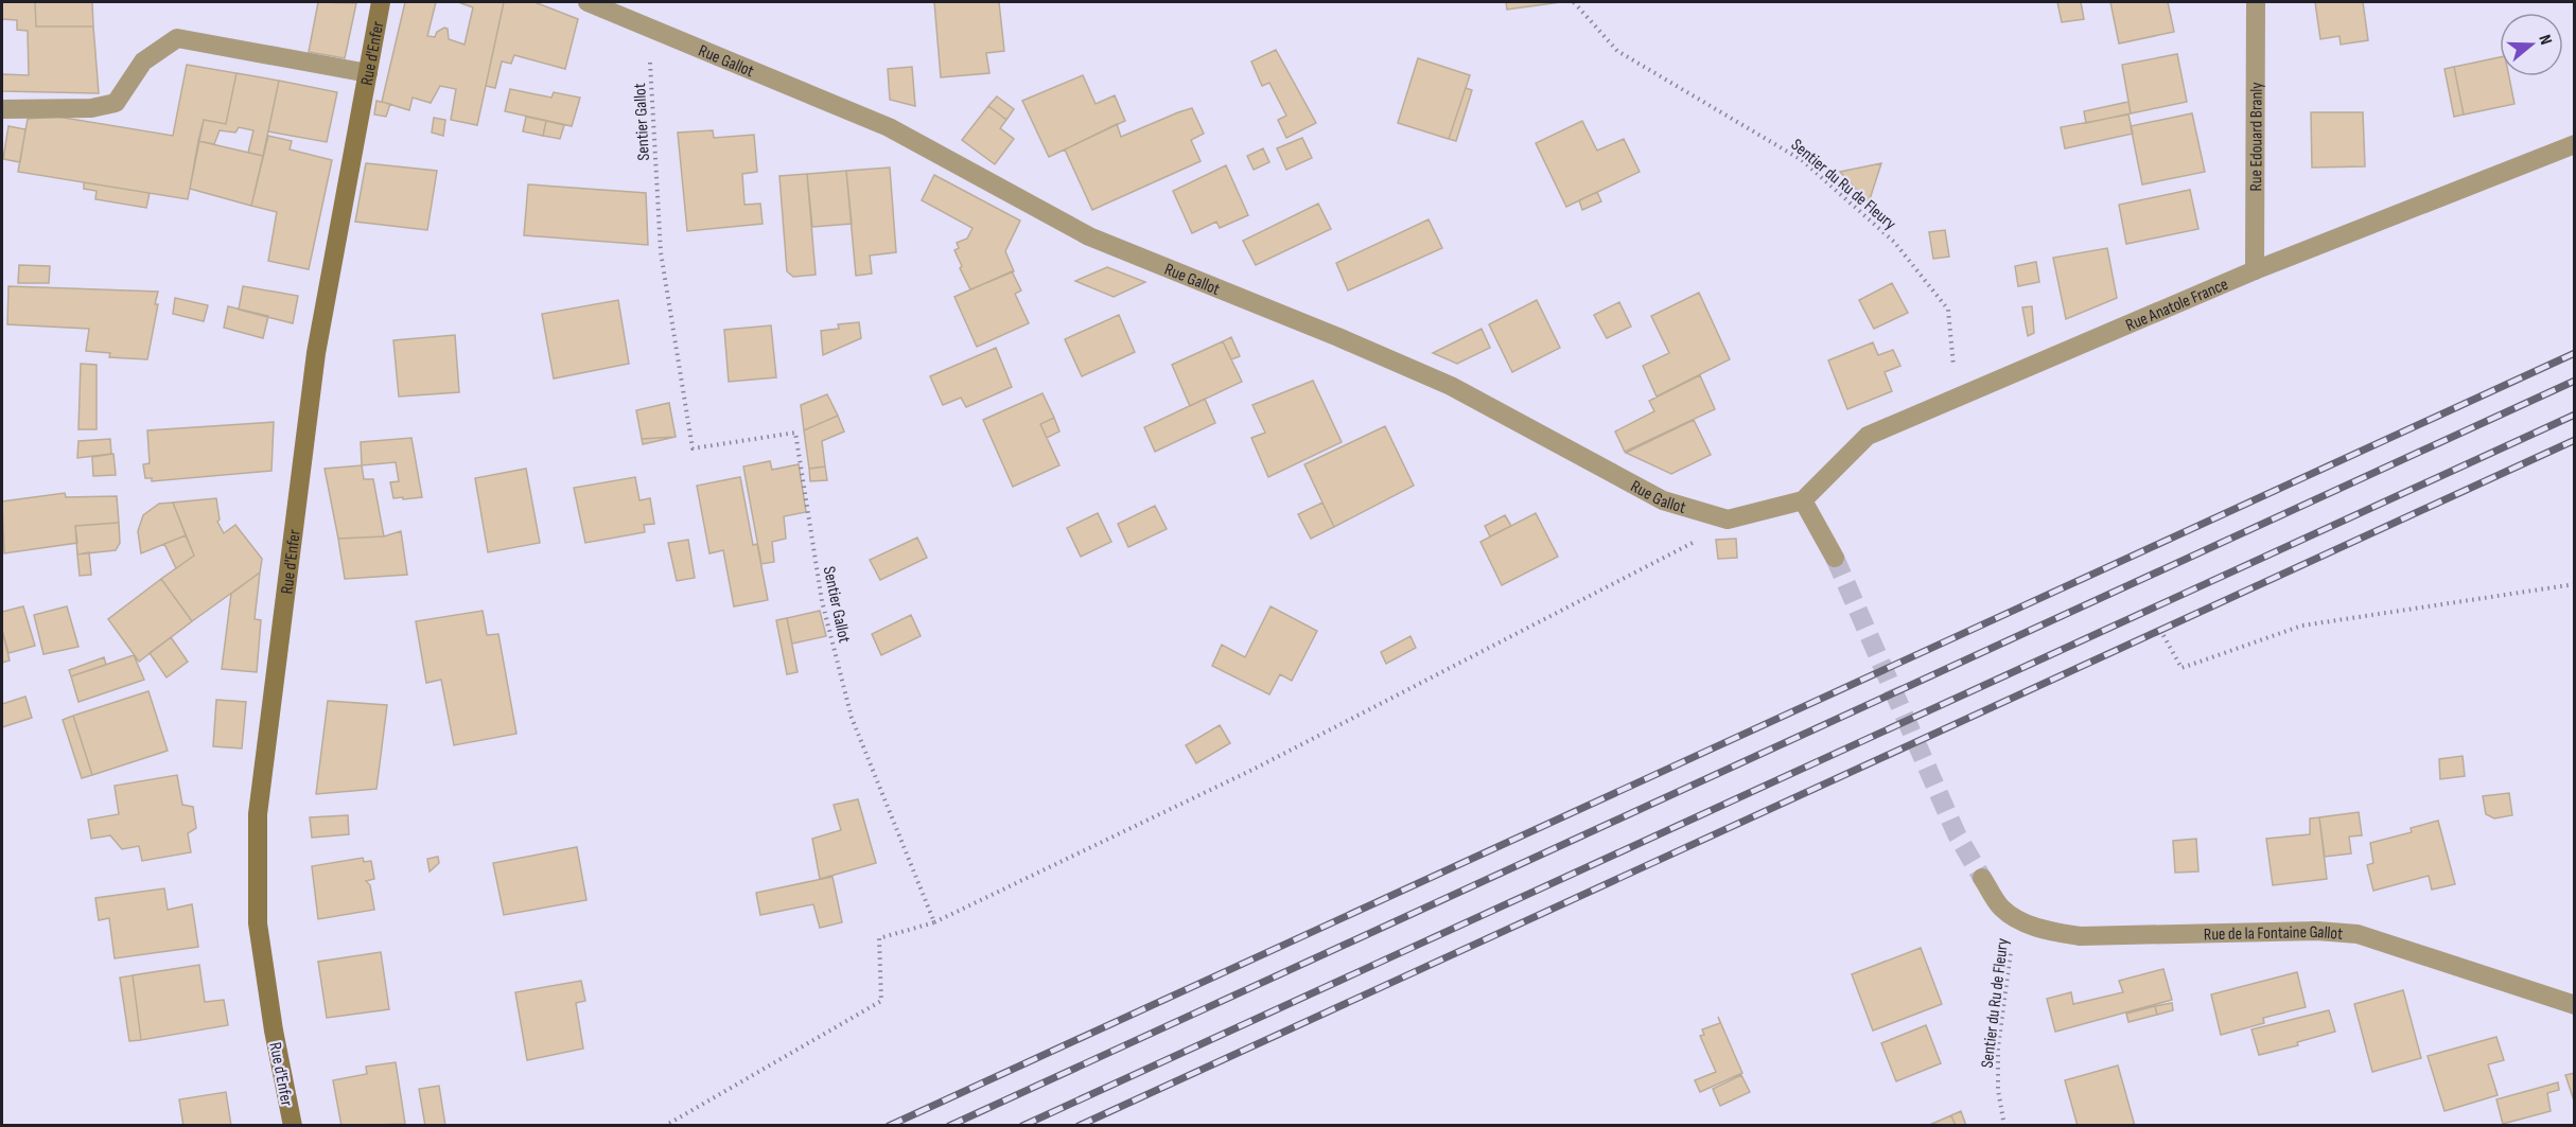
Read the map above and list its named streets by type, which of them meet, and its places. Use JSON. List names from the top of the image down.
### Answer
{
  "streets": {
    "street": [
      "Rue d'Enfer",
      "Rue Gallot",
      "Rue Edouard Branly",
      "Rue Anatole France",
      "Rue de la Fontaine Gallot"
    ],
    "path": ["Sentier Gallot", "Sentier du Ru de Fleury"]
  },
  "crossings": [
    ["Rue Gallot", "Sentier Gallot"],
    ["Rue Gallot", "Rue Anatole France"],
    ["Rue Edouard Branly", "Rue Anatole France"],
    ["Sentier du Ru de Fleury", "Rue Anatole France"],
    ["Sentier du Ru de Fleury", "Rue de la Fontaine Gallot"]
  ],
  "north": "right"
}
